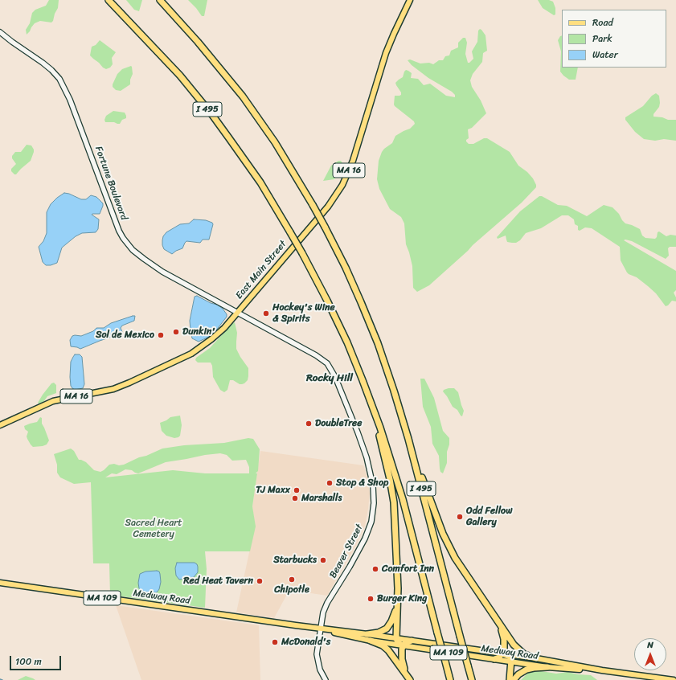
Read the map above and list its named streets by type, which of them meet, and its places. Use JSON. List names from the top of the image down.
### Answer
{
  "streets": {
    "highway": ["I 495"],
    "main road": [
      "MA 16",
      "Fortune Boulevard",
      "East Main Street",
      "Beaver Street",
      "Medway Road",
      "MA 109"
    ]
  },
  "crossings": [
    ["Fortune Boulevard", "East Main Street"],
    ["Fortune Boulevard", "Beaver Street"],
    ["East Main Street", "Beaver Street"],
    ["Beaver Street", "Medway Road"]
  ],
  "districts": ["Rocky Hill"],
  "parks": ["Sacred Heart Cemetery"],
  "places": [
    "Hockey's Wine & Spirits",
    "Dunkin'",
    "Sol de Mexico",
    "DoubleTree",
    "Stop & Shop",
    "TJ Maxx",
    "Marshalls",
    "Odd Fellow Gallery",
    "Starbucks",
    "Comfort Inn",
    "Chipotle",
    "Red Heat Tavern",
    "Burger King",
    "McDonald's"
  ],
  "legend": ["Road", "Park", "Water"],
  "scale_bar": "100 m",
  "north": "top"
}
